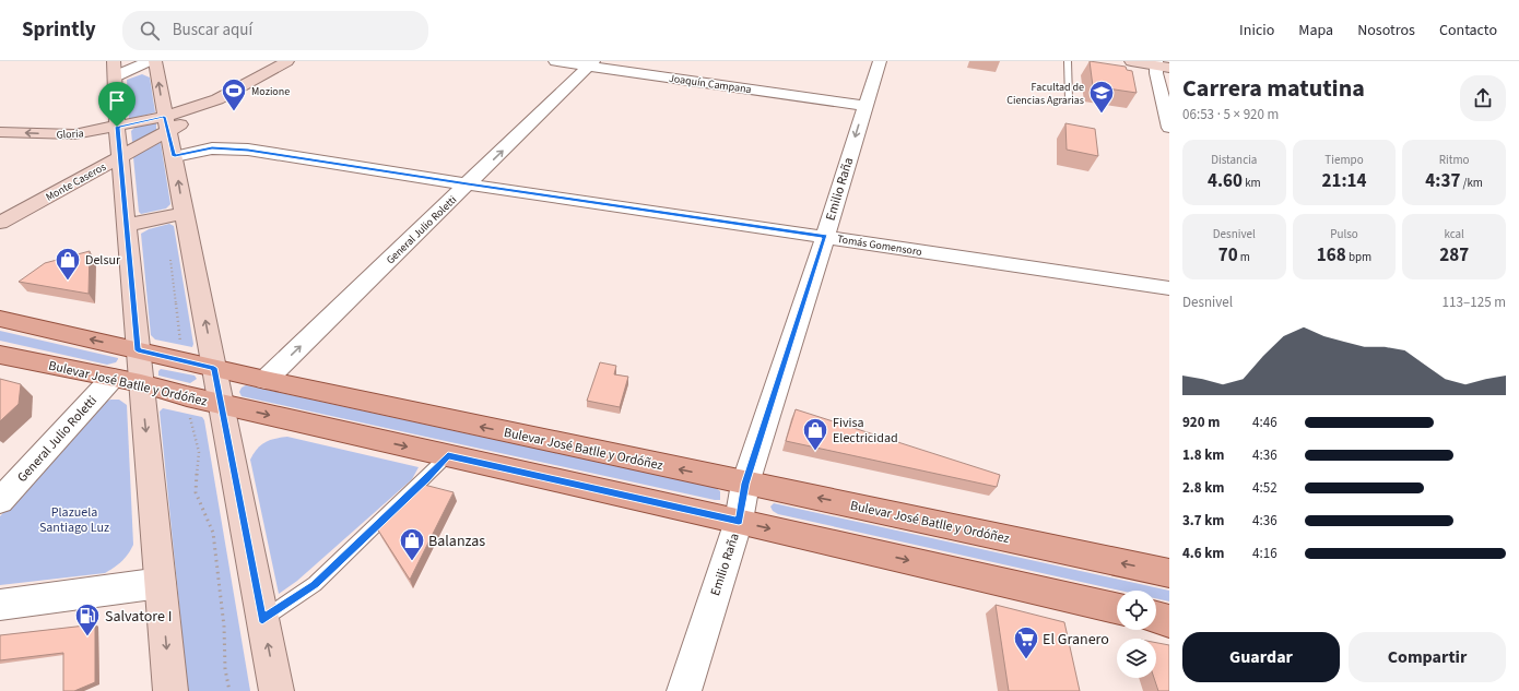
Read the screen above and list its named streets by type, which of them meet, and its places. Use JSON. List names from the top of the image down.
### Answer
{
  "streets": {
    "main road": ["Bulevar José Batlle y Ordóñez"],
    "street": [
      "Joaquín Campana",
      "Gloria",
      "Monte Caseros",
      "Emilio Raña",
      "General Julio Roletti",
      "Tomás Gomensoro"
    ]
  },
  "crossings": [
    ["Joaquín Campana", "Emilio Raña"],
    ["Joaquín Campana", "General Julio Roletti"],
    ["Gloria", "Monte Caseros"],
    ["Emilio Raña", "Tomás Gomensoro"],
    ["Emilio Raña", "Bulevar José Batlle y Ordóñez"],
    ["General Julio Roletti", "Tomás Gomensoro"],
    ["General Julio Roletti", "Bulevar José Batlle y Ordóñez"]
  ],
  "one_way": ["Gloria", "General Julio Roletti"],
  "parks": ["Plazuela Santiago Luz"],
  "places": {
    "sports": ["Mozione"],
    "school or university": ["Facultad de Ciencias Agrarias"],
    "shop": ["Delsur", "Fivisa Electricidad", "Balanzas"],
    "fuel station": ["Salvatore I"],
    "supermarket": ["El Granero"]
  },
  "page": {
    "header": "Sprintly",
    "search": "Buscar aquí",
    "nav": [
      "Inicio",
      "Mapa",
      "Nosotros",
      "Contacto"
    ],
    "heading": ["Carrera matutina", "06:53 · 5 × 920 m"],
    "stats": [
      ["Distancia", "4.60 km"],
      ["Tiempo", "21:14"],
      ["Ritmo", "4:37 /km"],
      ["Desnivel", "70 m"],
      ["Pulso", "168 bpm"],
      ["kcal", "287"]
    ],
    "chart": ["Desnivel", "113–125 m"],
    "list": [
      {
        "name": "920 m",
        "note": "4:46"
      },
      {
        "name": "1.8 km",
        "note": "4:36"
      },
      {
        "name": "2.8 km",
        "note": "4:52"
      },
      {
        "name": "3.7 km",
        "note": "4:36"
      },
      {
        "name": "4.6 km",
        "note": "4:16"
      }
    ],
    "buttons": ["Guardar", "Compartir"]
  }
}
